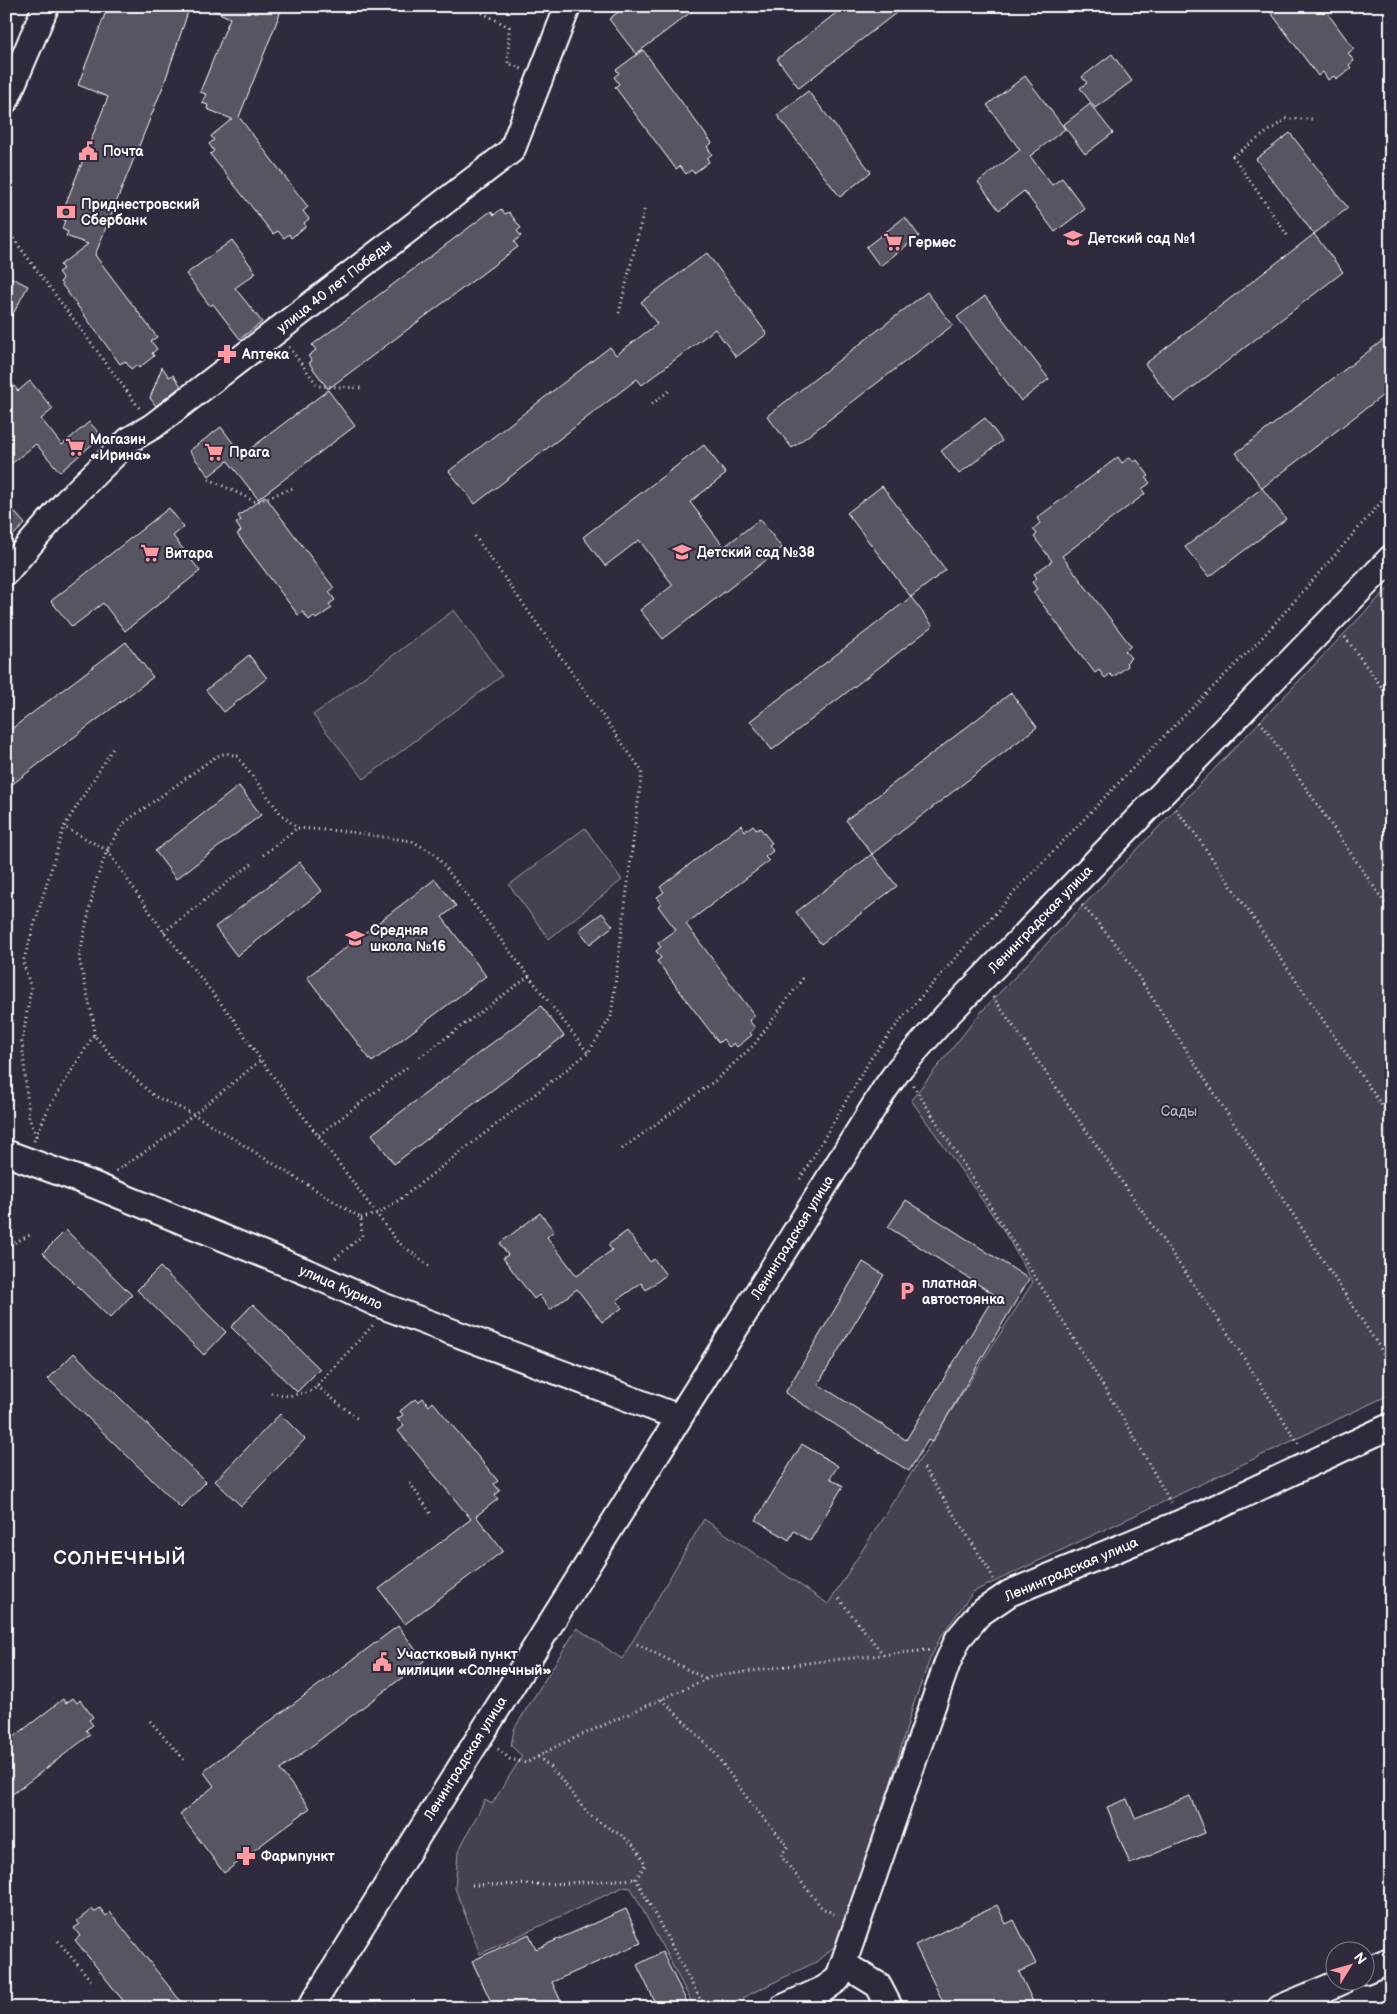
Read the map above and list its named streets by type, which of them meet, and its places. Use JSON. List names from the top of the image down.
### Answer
{
  "streets": {
    "street": ["улица 40 лет Победы", "Ленинградская улица", "улица Курило"]
  },
  "crossings": [
    ["Ленинградская улица", "улица Курило"]
  ],
  "districts": ["СОЛНЕЧНЫЙ"],
  "parks": ["Сады"],
  "places": {
    "public building": ["Почта", "Участковый пункт милиции «Солнечный»"],
    "bank": ["Приднестровский Сбербанк"],
    "school or university": ["Детский сад №1", "Детский сад №38", "Средняя школа №16"],
    "supermarket": [
      "Гермес",
      "Магазин «Ирина»",
      "Прага",
      "Витара"
    ],
    "pharmacy": ["Аптека", "Фармпункт"],
    "parking": ["платная автостоянка"]
  },
  "north": "top right"
}
